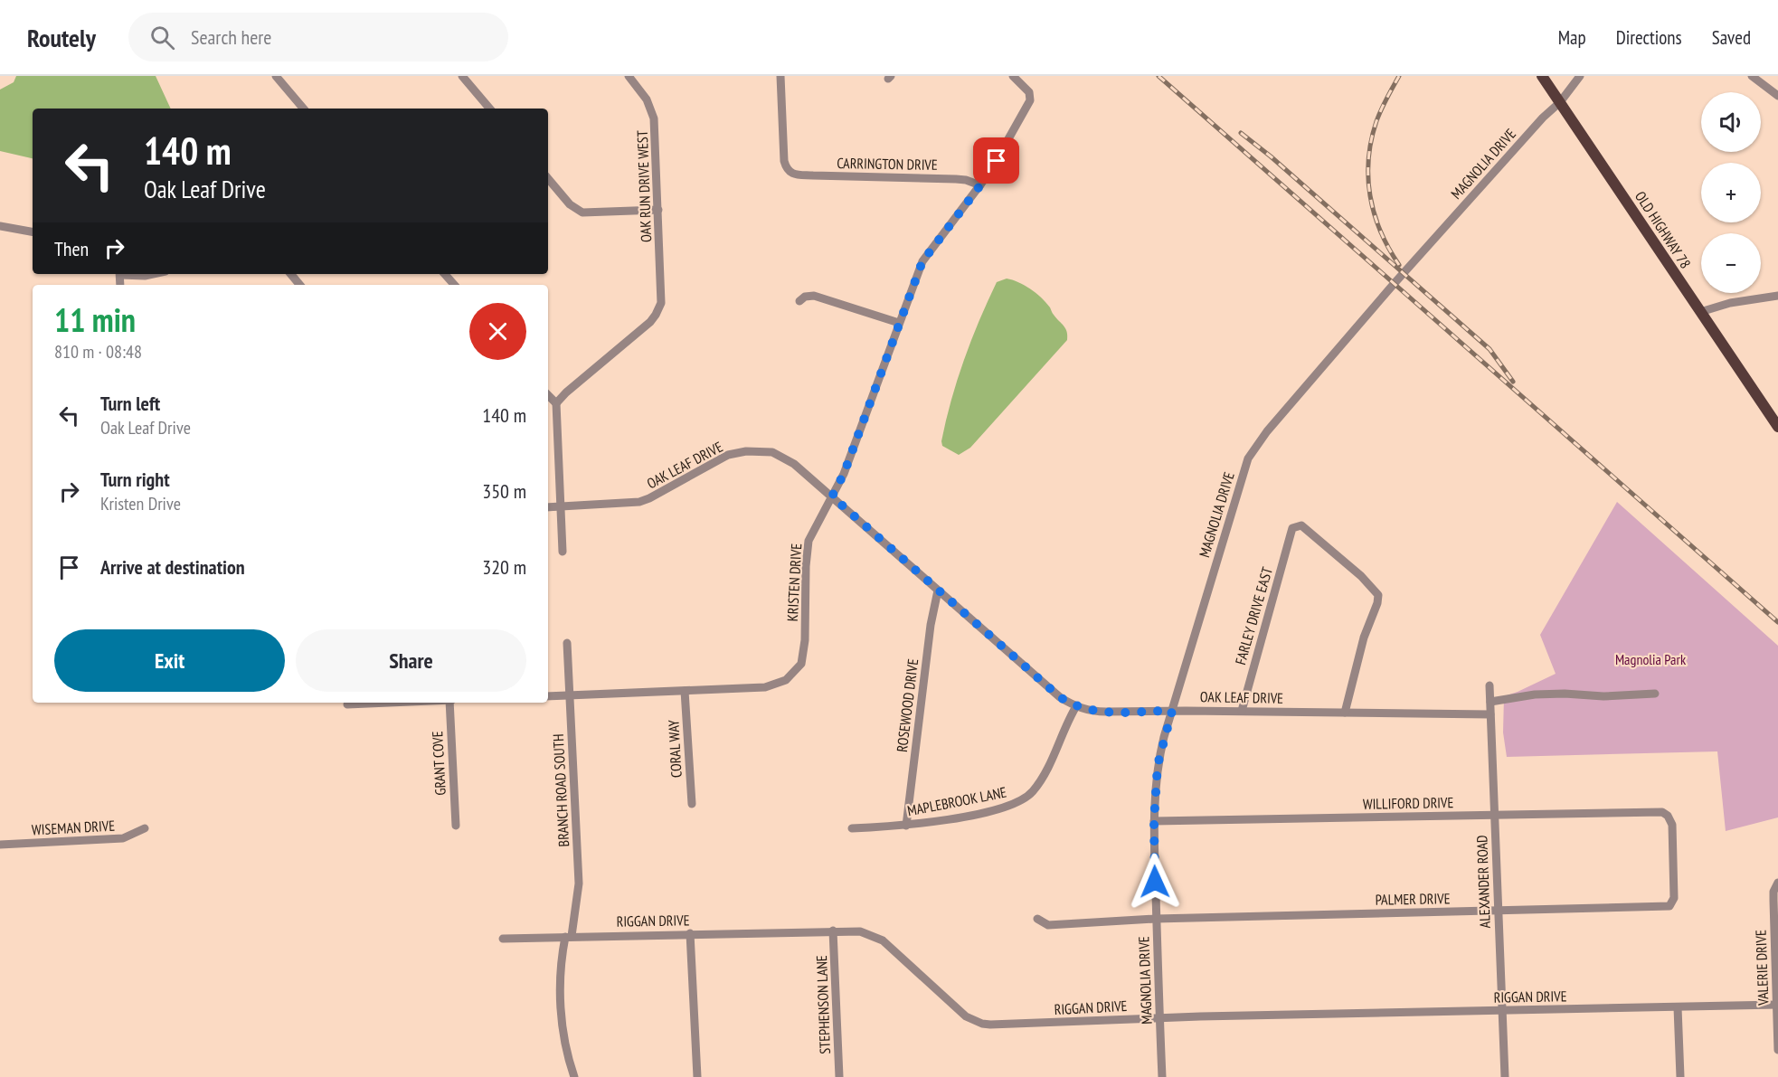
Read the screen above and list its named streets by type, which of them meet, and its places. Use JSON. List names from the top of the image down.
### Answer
{
  "streets": {
    "main road": ["OLD HIGHWAY 78"],
    "street": [
      "CARRINGTON DRIVE",
      "MAGNOLIA DRIVE",
      "OAK RUN DRIVE WEST",
      "OAK LEAF DRIVE",
      "KRISTEN DRIVE",
      "FARLEY DRIVE EAST",
      "ROSEWOOD DRIVE",
      "CORAL WAY",
      "GRANT COVE",
      "BRANCH ROAD SOUTH",
      "MAPLEBROOK LANE",
      "WILLIFORD DRIVE",
      "WISEMAN DRIVE",
      "ALEXANDER ROAD",
      "PALMER DRIVE",
      "RIGGAN DRIVE",
      "VALERIE DRIVE",
      "STEPHENSON LANE"
    ]
  },
  "crossings": [
    ["CARRINGTON DRIVE", "KRISTEN DRIVE"],
    ["MAGNOLIA DRIVE", "OLD HIGHWAY 78"],
    ["MAGNOLIA DRIVE", "OAK LEAF DRIVE"],
    ["MAGNOLIA DRIVE", "WILLIFORD DRIVE"],
    ["MAGNOLIA DRIVE", "PALMER DRIVE"],
    ["MAGNOLIA DRIVE", "RIGGAN DRIVE"],
    ["OAK LEAF DRIVE", "KRISTEN DRIVE"],
    ["OAK LEAF DRIVE", "FARLEY DRIVE EAST"],
    ["OAK LEAF DRIVE", "ROSEWOOD DRIVE"],
    ["OAK LEAF DRIVE", "MAPLEBROOK LANE"],
    ["OAK LEAF DRIVE", "ALEXANDER ROAD"],
    ["KRISTEN DRIVE", "CORAL WAY"],
    ["KRISTEN DRIVE", "BRANCH ROAD SOUTH"],
    ["ROSEWOOD DRIVE", "MAPLEBROOK LANE"],
    ["BRANCH ROAD SOUTH", "RIGGAN DRIVE"],
    ["WILLIFORD DRIVE", "ALEXANDER ROAD"],
    ["WILLIFORD DRIVE", "PALMER DRIVE"],
    ["ALEXANDER ROAD", "PALMER DRIVE"],
    ["ALEXANDER ROAD", "RIGGAN DRIVE"],
    ["RIGGAN DRIVE", "VALERIE DRIVE"],
    ["RIGGAN DRIVE", "STEPHENSON LANE"]
  ],
  "parks": ["Magnolia Park"],
  "page": {
    "header": "Routely",
    "search": "Search here",
    "nav": ["Map", "Directions", "Saved"],
    "map_buttons": ["+", "−"],
    "turn": ["140 m", "Oak Leaf Drive"],
    "then": "Then",
    "heading": ["11 min", "810 m · 08:48"],
    "list": [
      {
        "name": "Turn left",
        "note": "Oak Leaf Drive",
        "value": "140 m"
      },
      {
        "name": "Turn right",
        "note": "Kristen Drive",
        "value": "350 m"
      },
      {
        "name": "Arrive at destination",
        "value": "320 m"
      }
    ],
    "buttons": ["Exit", "Share"]
  }
}
